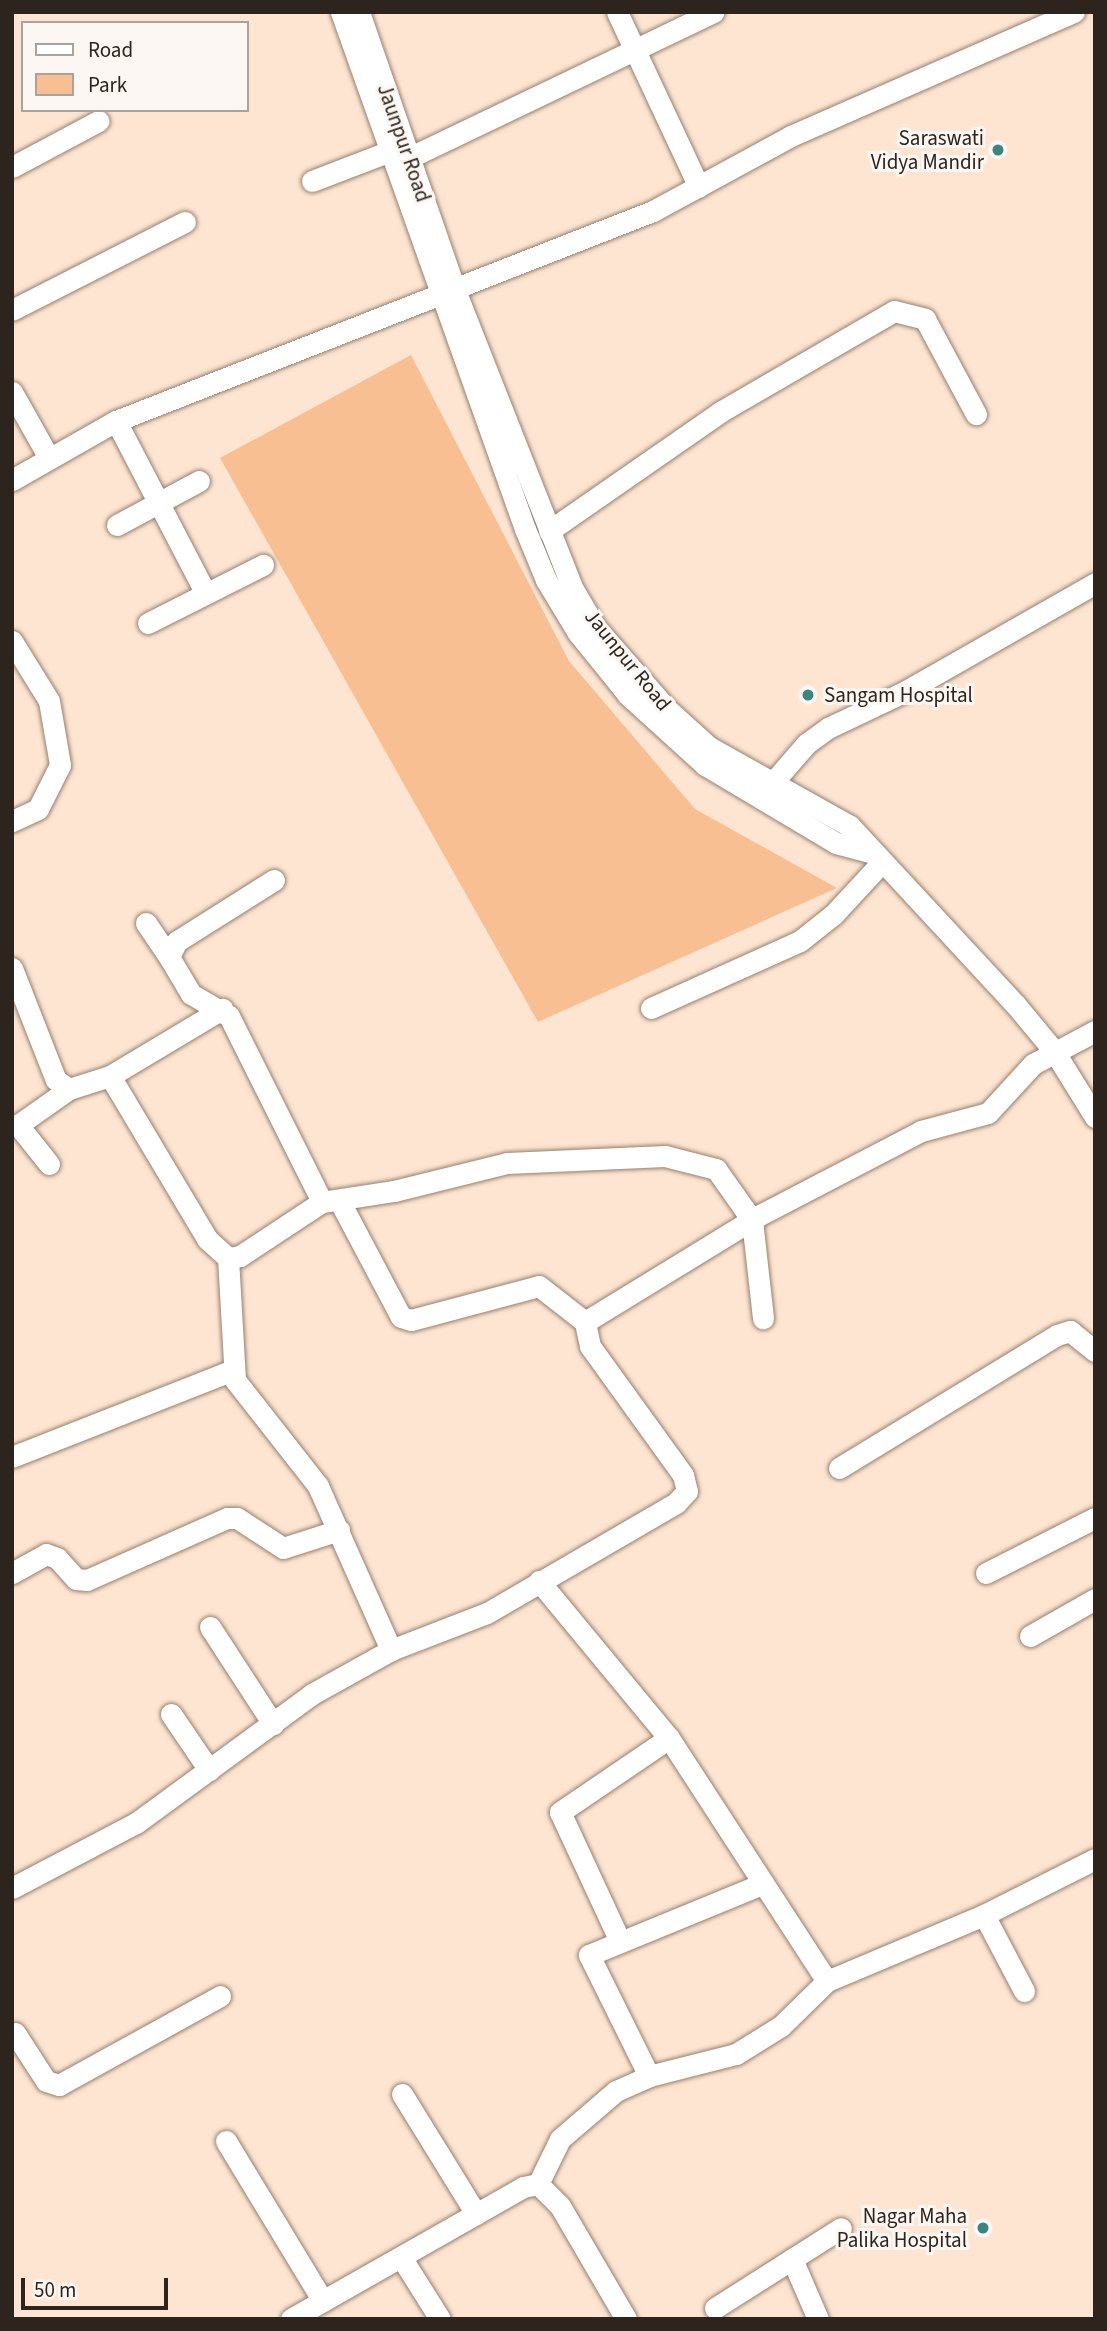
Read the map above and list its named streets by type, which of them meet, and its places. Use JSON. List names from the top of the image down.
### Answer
{
  "streets": {
    "street": ["Jaunpur Road"]
  },
  "places": ["Saraswati Vidya Mandir", "Sangam Hospital", "Nagar Maha Palika Hospital"],
  "legend": ["Road", "Park"],
  "scale_bar": "50 m"
}
